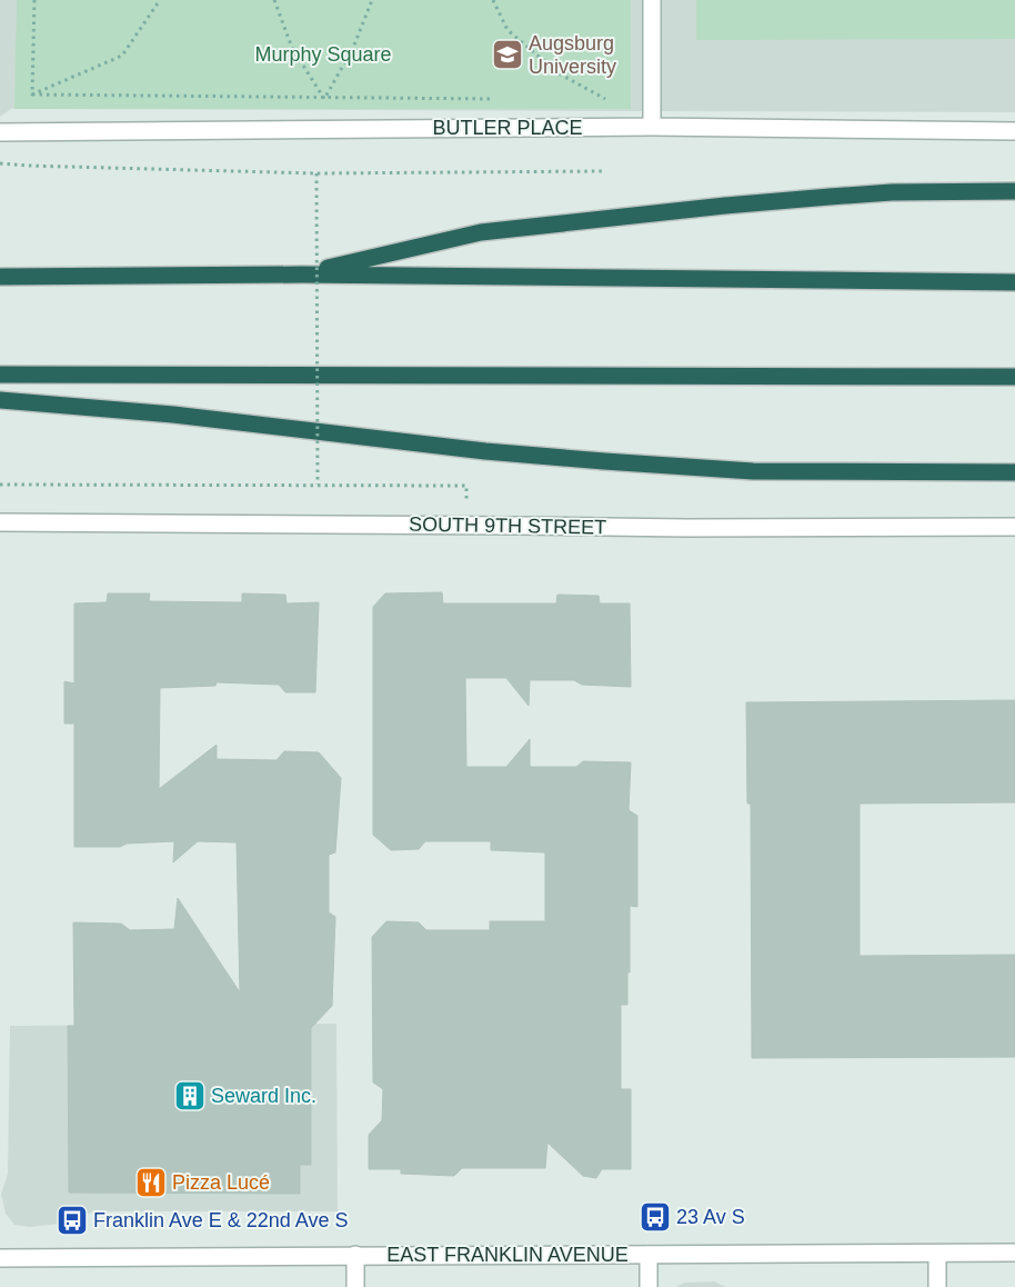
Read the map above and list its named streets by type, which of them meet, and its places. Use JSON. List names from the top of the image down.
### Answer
{
  "streets": {
    "street": ["BUTLER PLACE", "SOUTH 9TH STREET", "EAST FRANKLIN AVENUE"]
  },
  "parks": ["Murphy Square"],
  "places": {
    "school or university": ["Augsburg University"],
    "building": ["Seward Inc."],
    "restaurant": ["Pizza Lucé"],
    "bus stop": ["23 Av S", "Franklin Ave E & 22nd Ave S"]
  }
}
